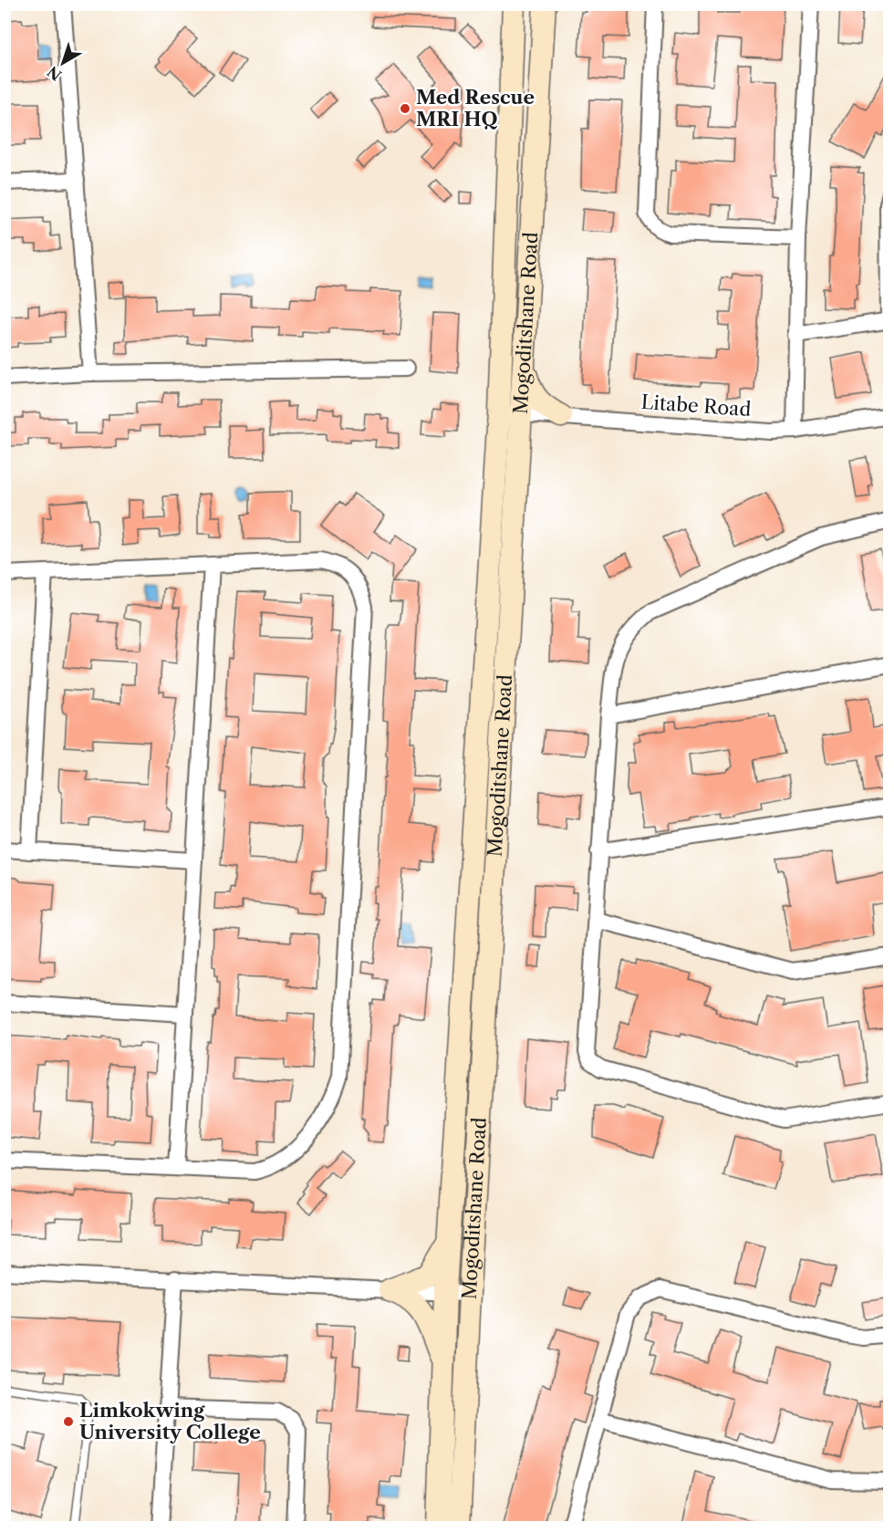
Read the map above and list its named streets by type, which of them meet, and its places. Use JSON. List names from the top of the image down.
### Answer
{
  "streets": {
    "main road": ["Mogoditshane Road"],
    "street": ["Litabe Road"]
  },
  "crossings": [
    ["Mogoditshane Road", "Litabe Road"]
  ],
  "places": ["Med Rescue MRI HQ", "Limkokwing University College"],
  "north": "bottom left"
}
